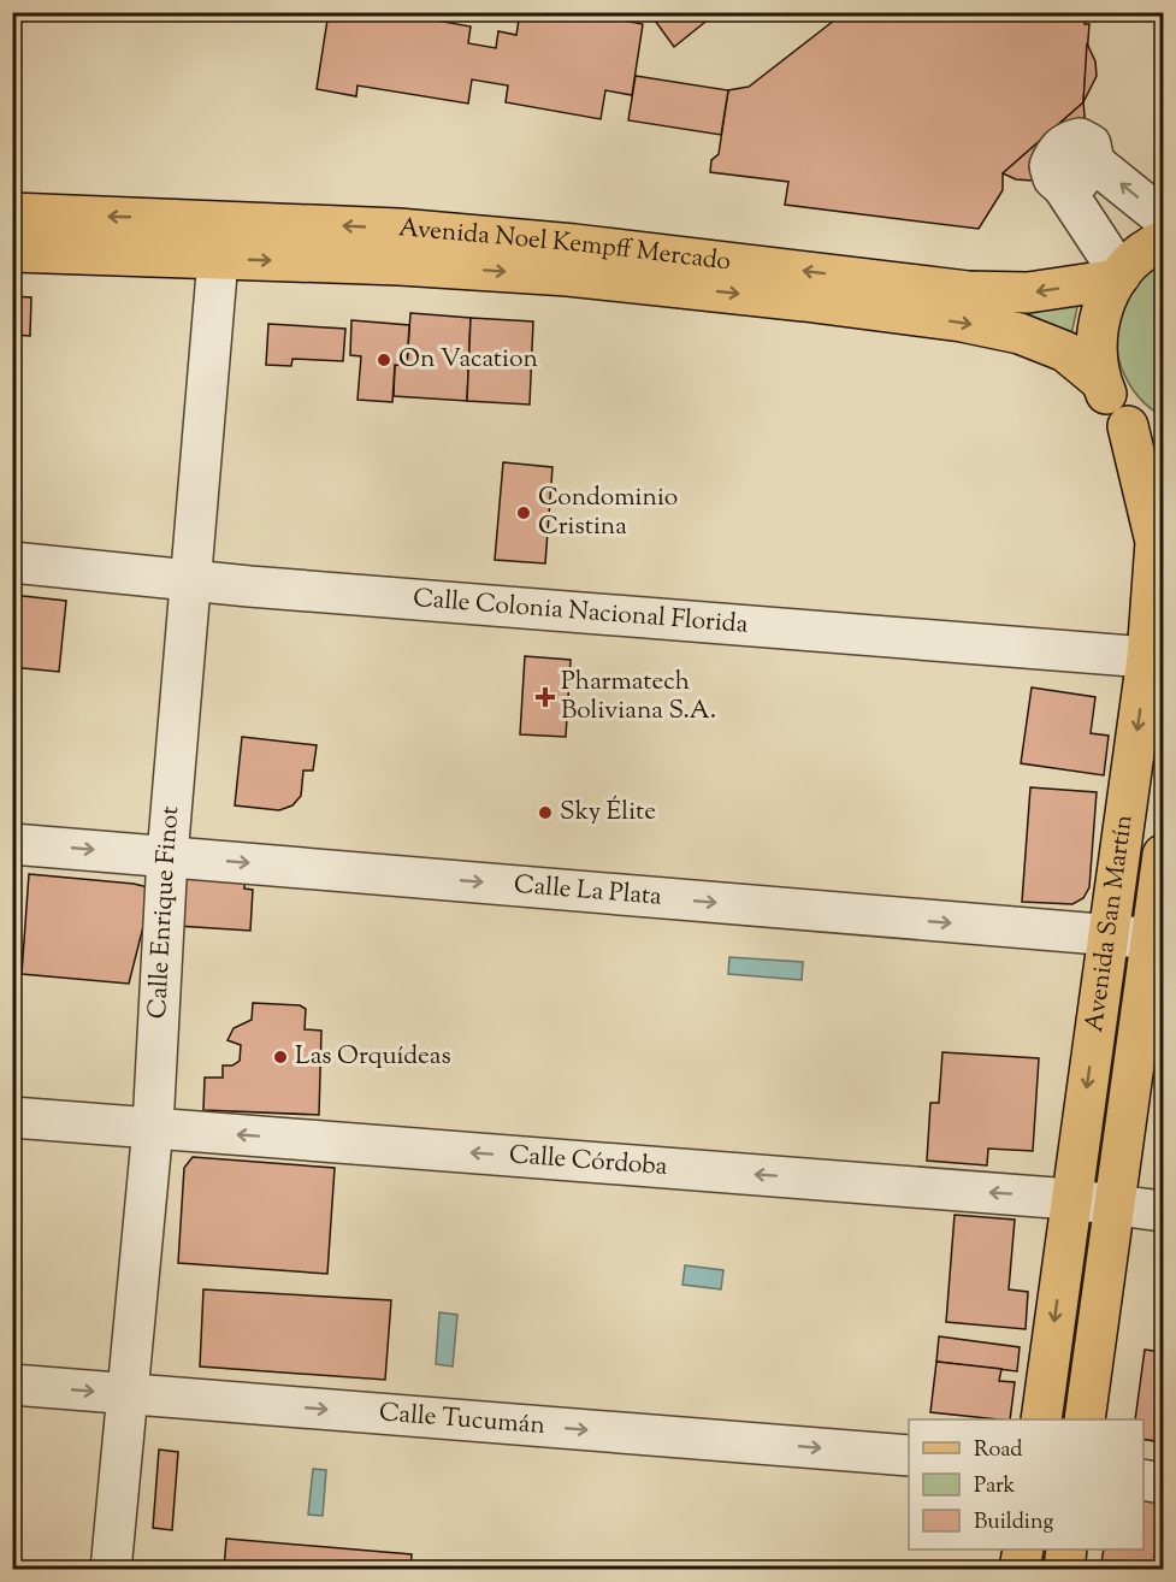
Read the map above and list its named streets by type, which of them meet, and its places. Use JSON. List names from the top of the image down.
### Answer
{
  "streets": {
    "main road": ["Avenida Noel Kempff Mercado", "Avenida San Martín"],
    "street": [
      "Calle Colonia Nacional Florida",
      "Calle La Plata",
      "Calle Enrique Finot",
      "Calle Córdoba",
      "Calle Tucumán"
    ]
  },
  "crossings": [
    ["Avenida Noel Kempff Mercado", "Calle Enrique Finot"],
    ["Calle Colonia Nacional Florida", "Calle Enrique Finot"],
    ["Calle Colonia Nacional Florida", "Avenida San Martín"],
    ["Calle La Plata", "Calle Enrique Finot"],
    ["Calle La Plata", "Avenida San Martín"],
    ["Calle Enrique Finot", "Calle Córdoba"],
    ["Calle Enrique Finot", "Calle Tucumán"],
    ["Avenida San Martín", "Calle Córdoba"]
  ],
  "one_way": ["Calle La Plata", "Calle Córdoba", "Calle Tucumán"],
  "places": {
    "other": [
      "On Vacation",
      "Condominio Cristina",
      "Sky Élite",
      "Las Orquídeas"
    ],
    "health": ["Pharmatech Boliviana S.A."]
  },
  "legend": ["Road", "Park", "Building"]
}
